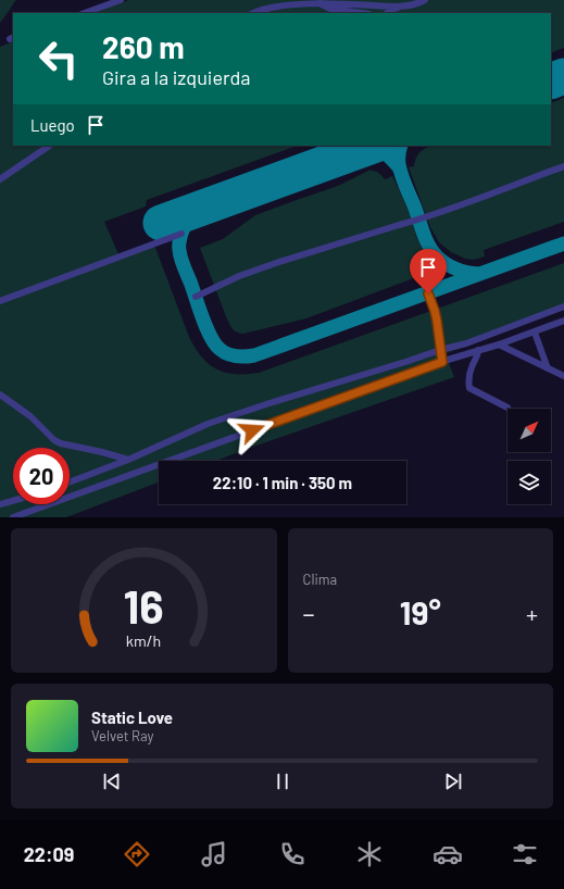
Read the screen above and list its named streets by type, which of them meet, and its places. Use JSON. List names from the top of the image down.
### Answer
{
  "north": "top right",
  "page": {
    "turn": ["260 m", "Gira a la izquierda"],
    "then": "Luego",
    "limit": "20",
    "trip": "22:10 · 1 min · 350 m",
    "tile": "Clima",
    "heat": ["−", "19°", "+"],
    "song": ["Static Love", "Velvet Ray"],
    "tabs": "22:09",
    "gauge": ["16", "km/h"]
  }
}
